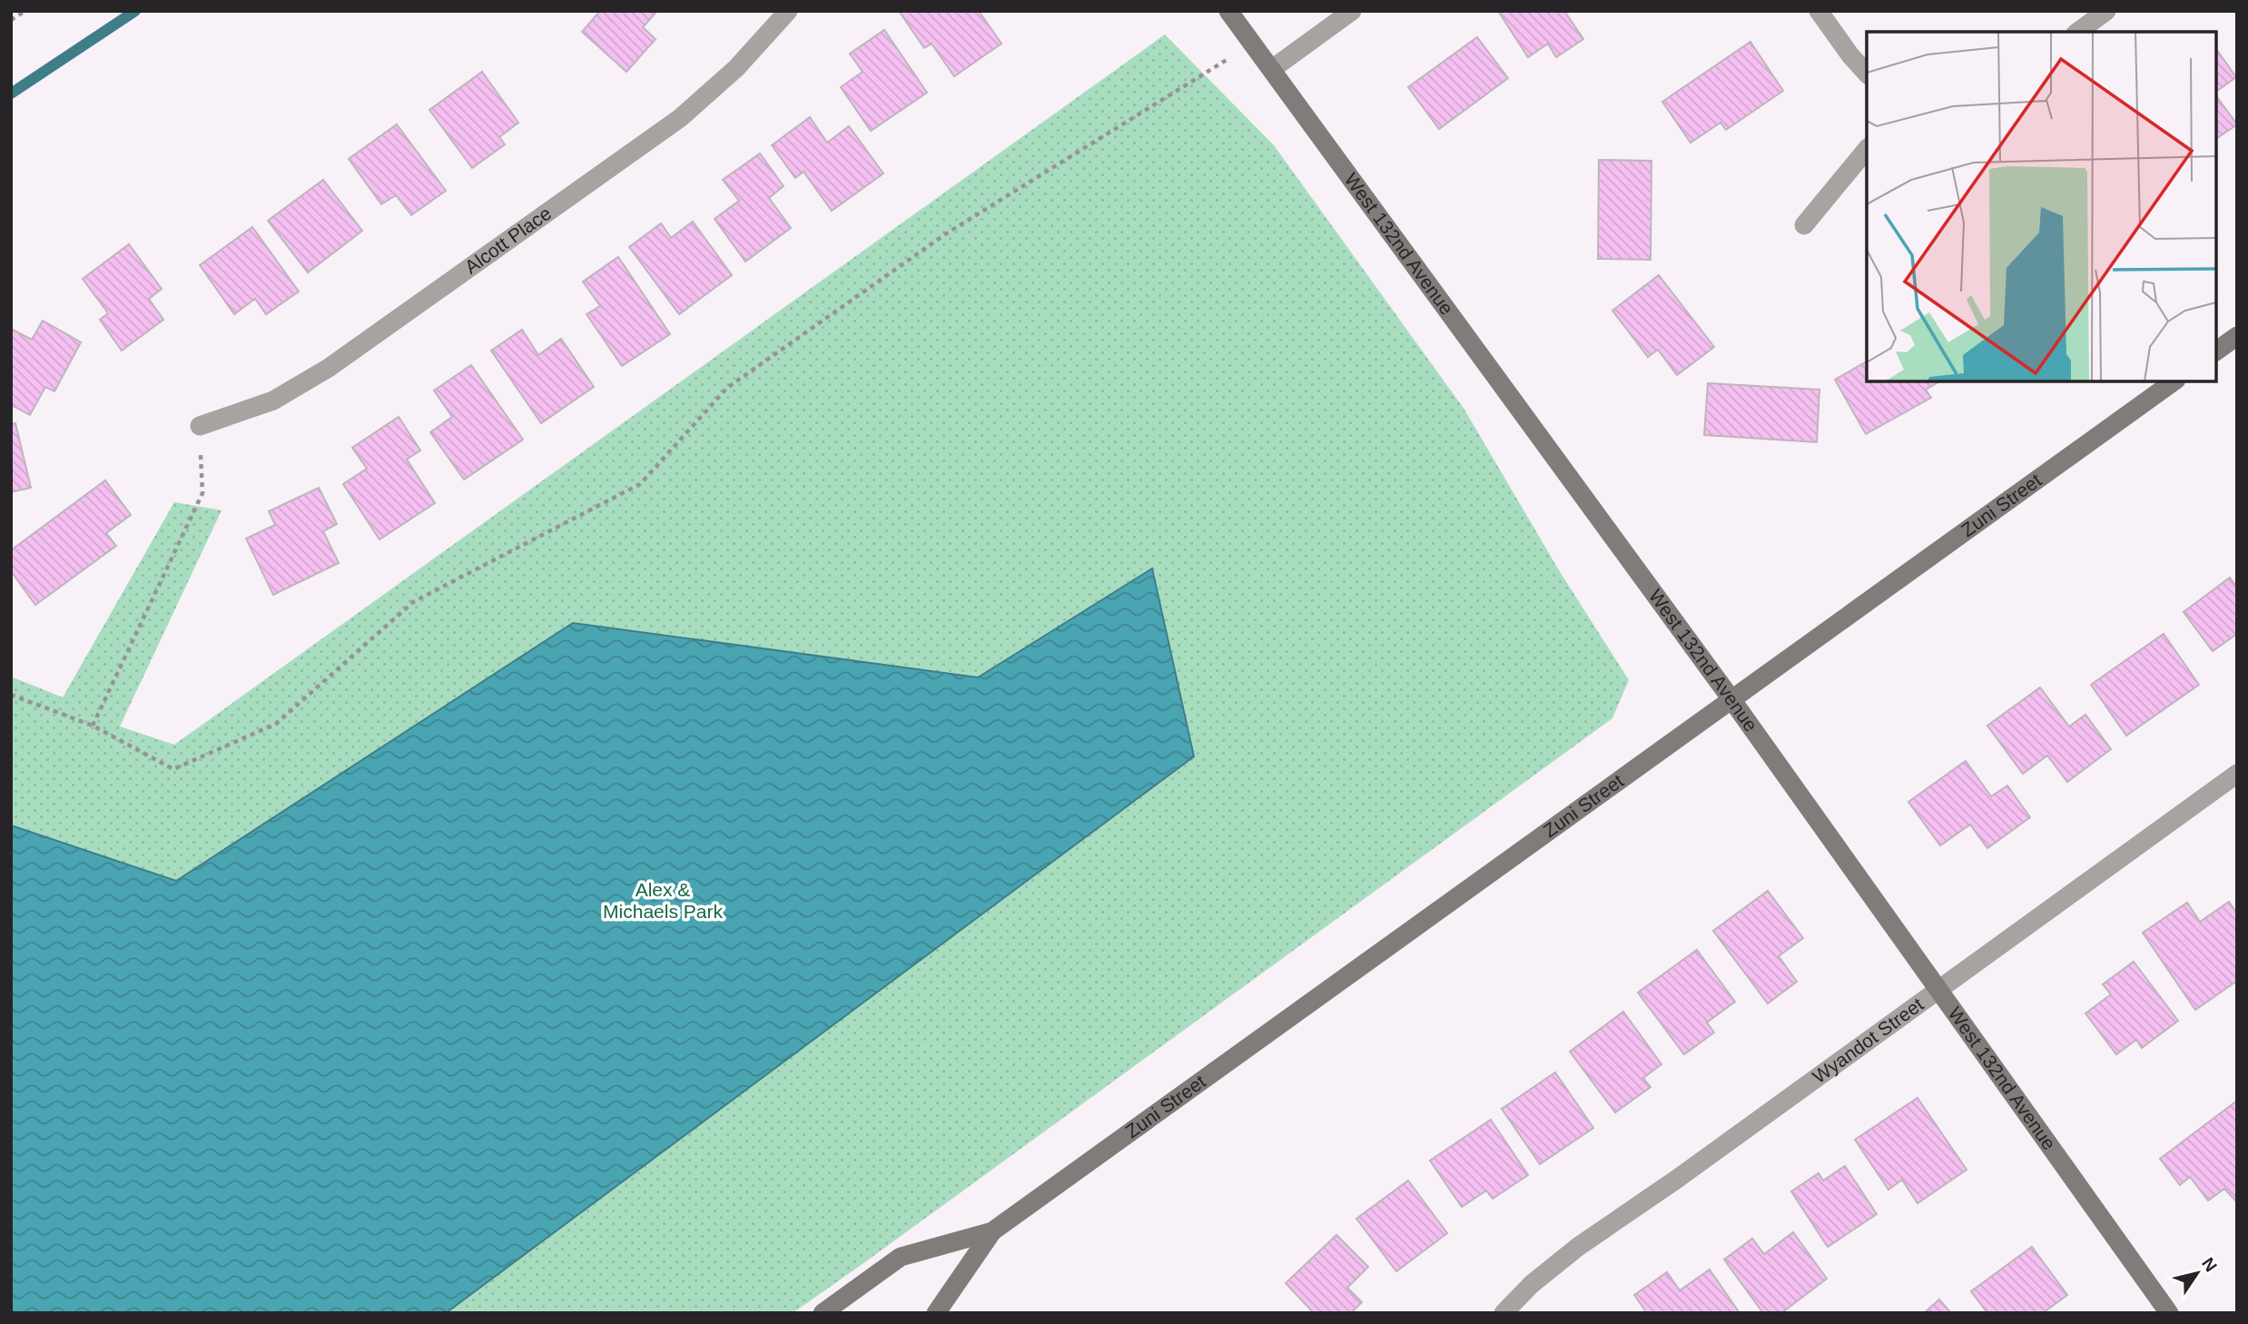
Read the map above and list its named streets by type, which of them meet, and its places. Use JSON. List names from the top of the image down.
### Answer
{
  "streets": {
    "main road": ["West 132nd Avenue", "Zuni Street"],
    "street": ["Alcott Place", "Wyandot Street"]
  },
  "crossings": [
    ["West 132nd Avenue", "Zuni Street"],
    ["West 132nd Avenue", "Wyandot Street"]
  ],
  "parks": ["Alex & Michaels Park"],
  "north": "top right"
}
